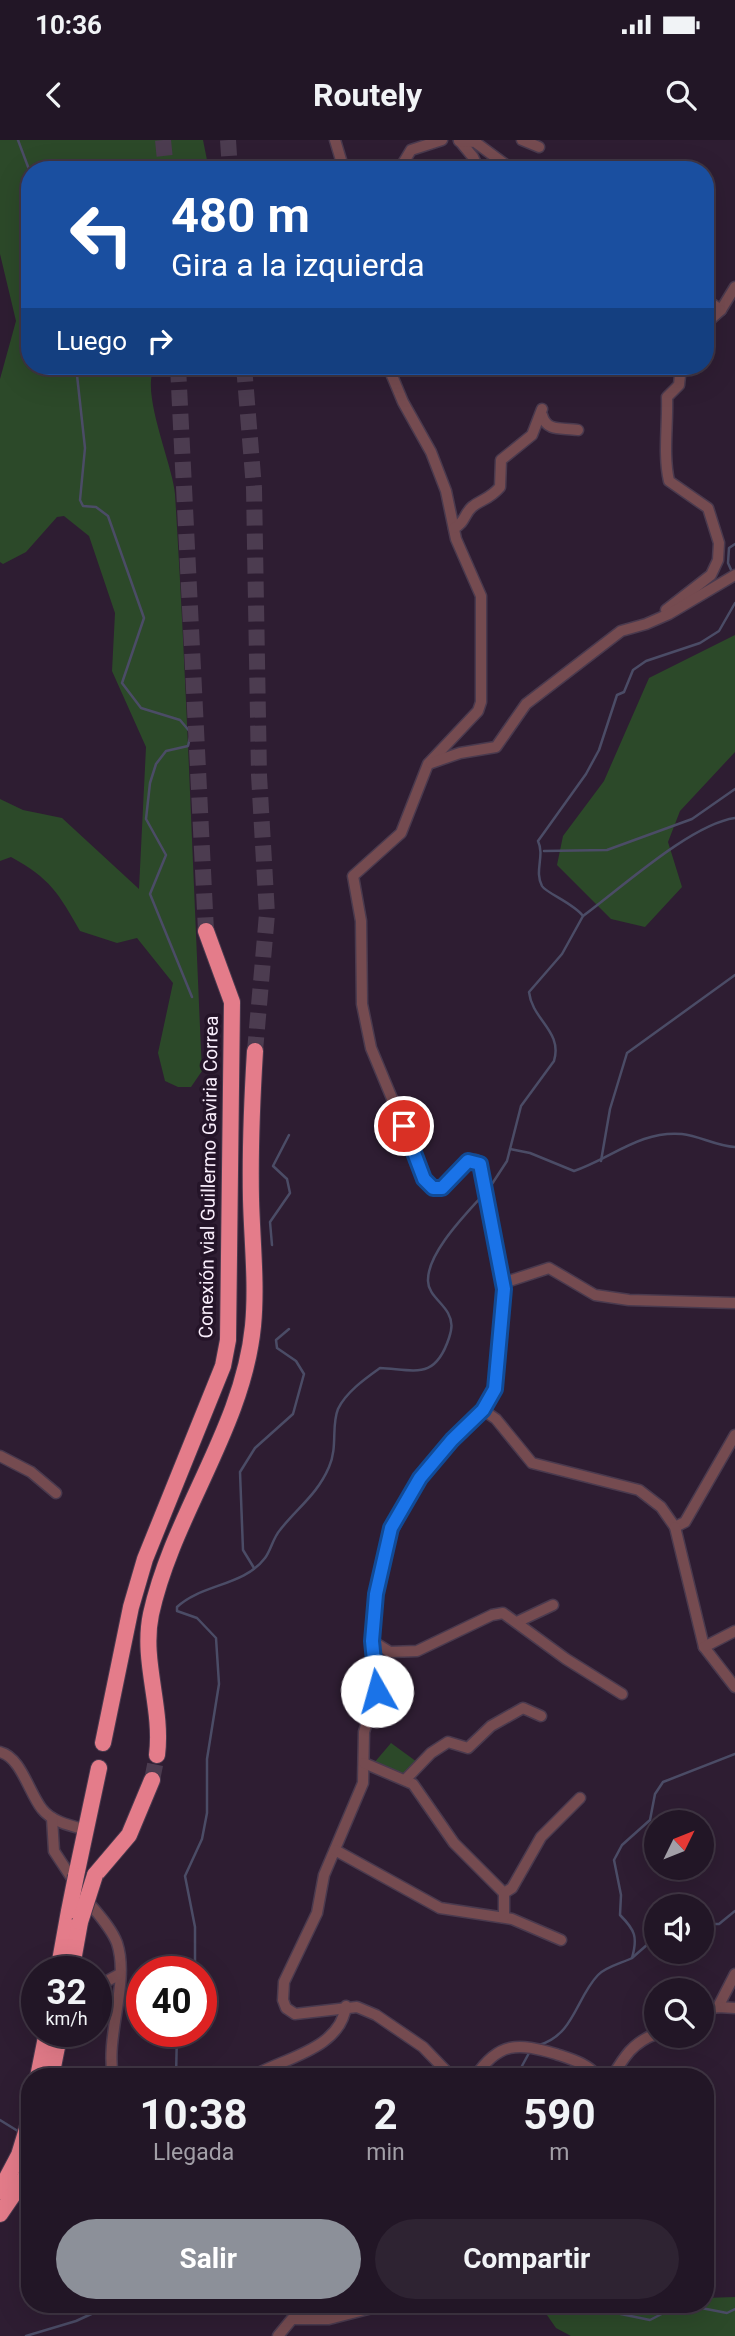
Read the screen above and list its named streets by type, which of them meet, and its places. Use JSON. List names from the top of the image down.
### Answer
{
  "streets": {
    "highway": ["Conexión vial Guillermo Gaviria Correa"]
  },
  "north": "top right",
  "page": {
    "status": "10:36",
    "header": "Routely",
    "turn": ["480 m", "Gira a la izquierda"],
    "then": "Luego",
    "speed": "32 km/h",
    "limit": "40",
    "eta": [
      "10:38",
      "Llegada",
      "2",
      "min",
      "590",
      "m"
    ],
    "buttons": ["Salir", "Compartir"]
  }
}
